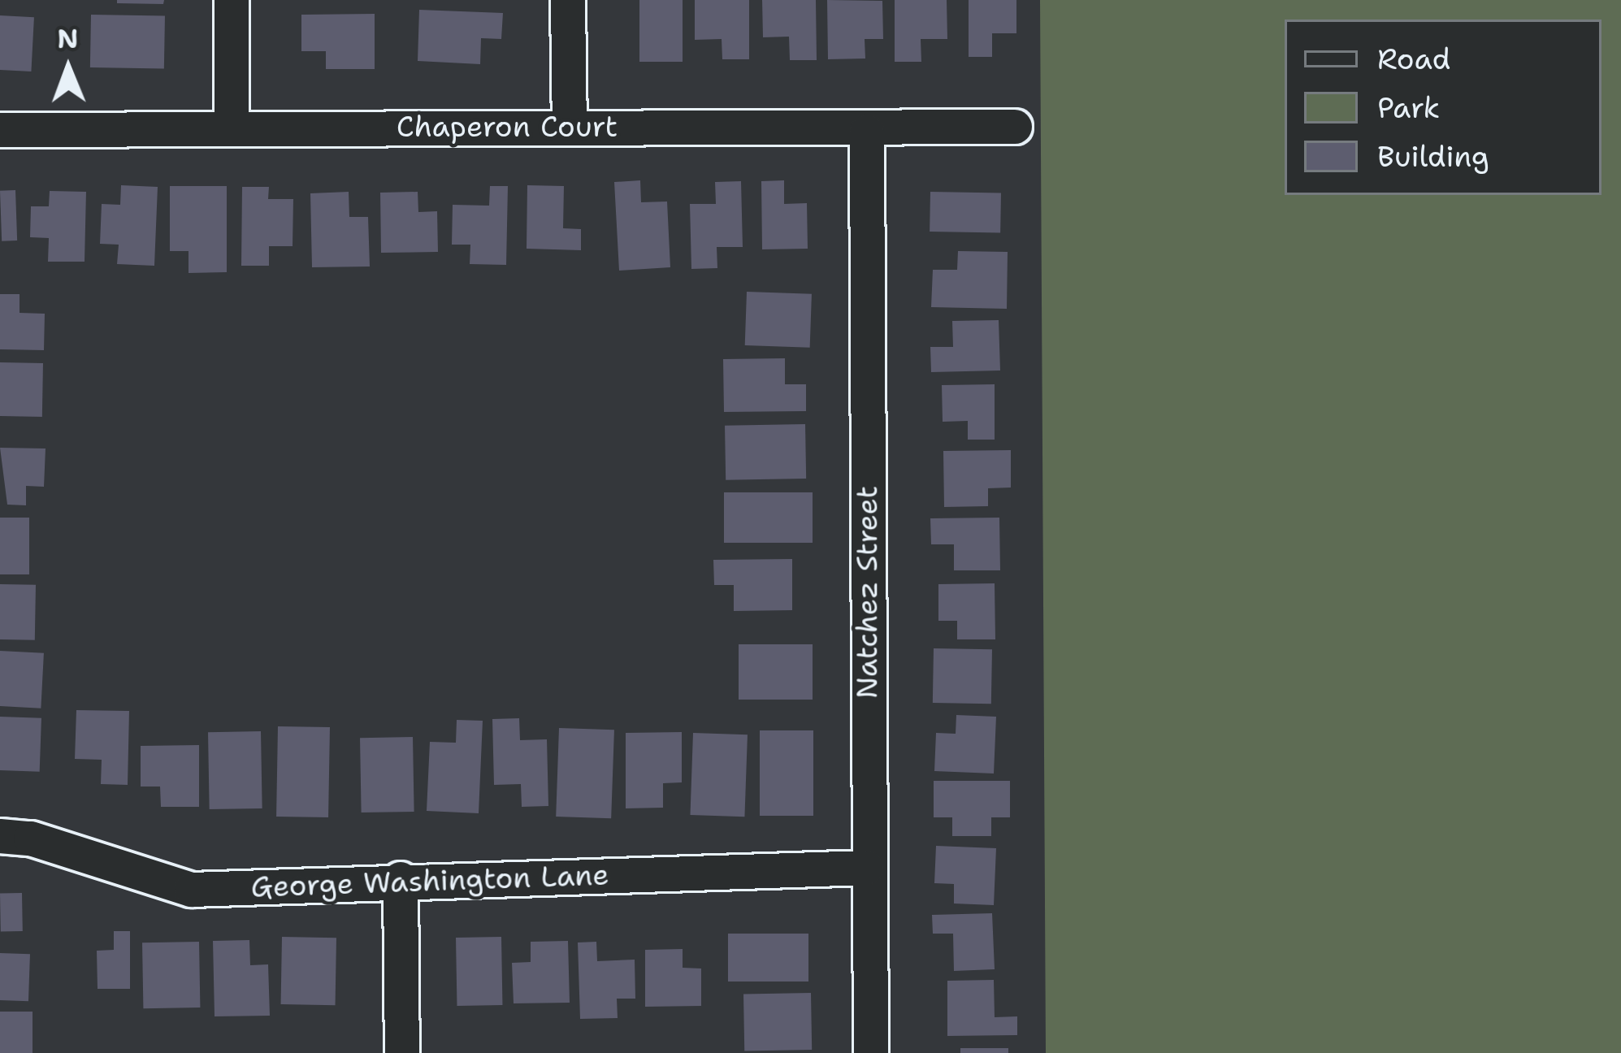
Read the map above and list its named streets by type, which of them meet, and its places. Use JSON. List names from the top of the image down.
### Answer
{
  "streets": {
    "street": ["Chaperon Court", "Natchez Street", "George Washington Lane"]
  },
  "crossings": [
    ["Chaperon Court", "Natchez Street"],
    ["Natchez Street", "George Washington Lane"]
  ],
  "legend": ["Road", "Park", "Building"],
  "north": "top"
}
